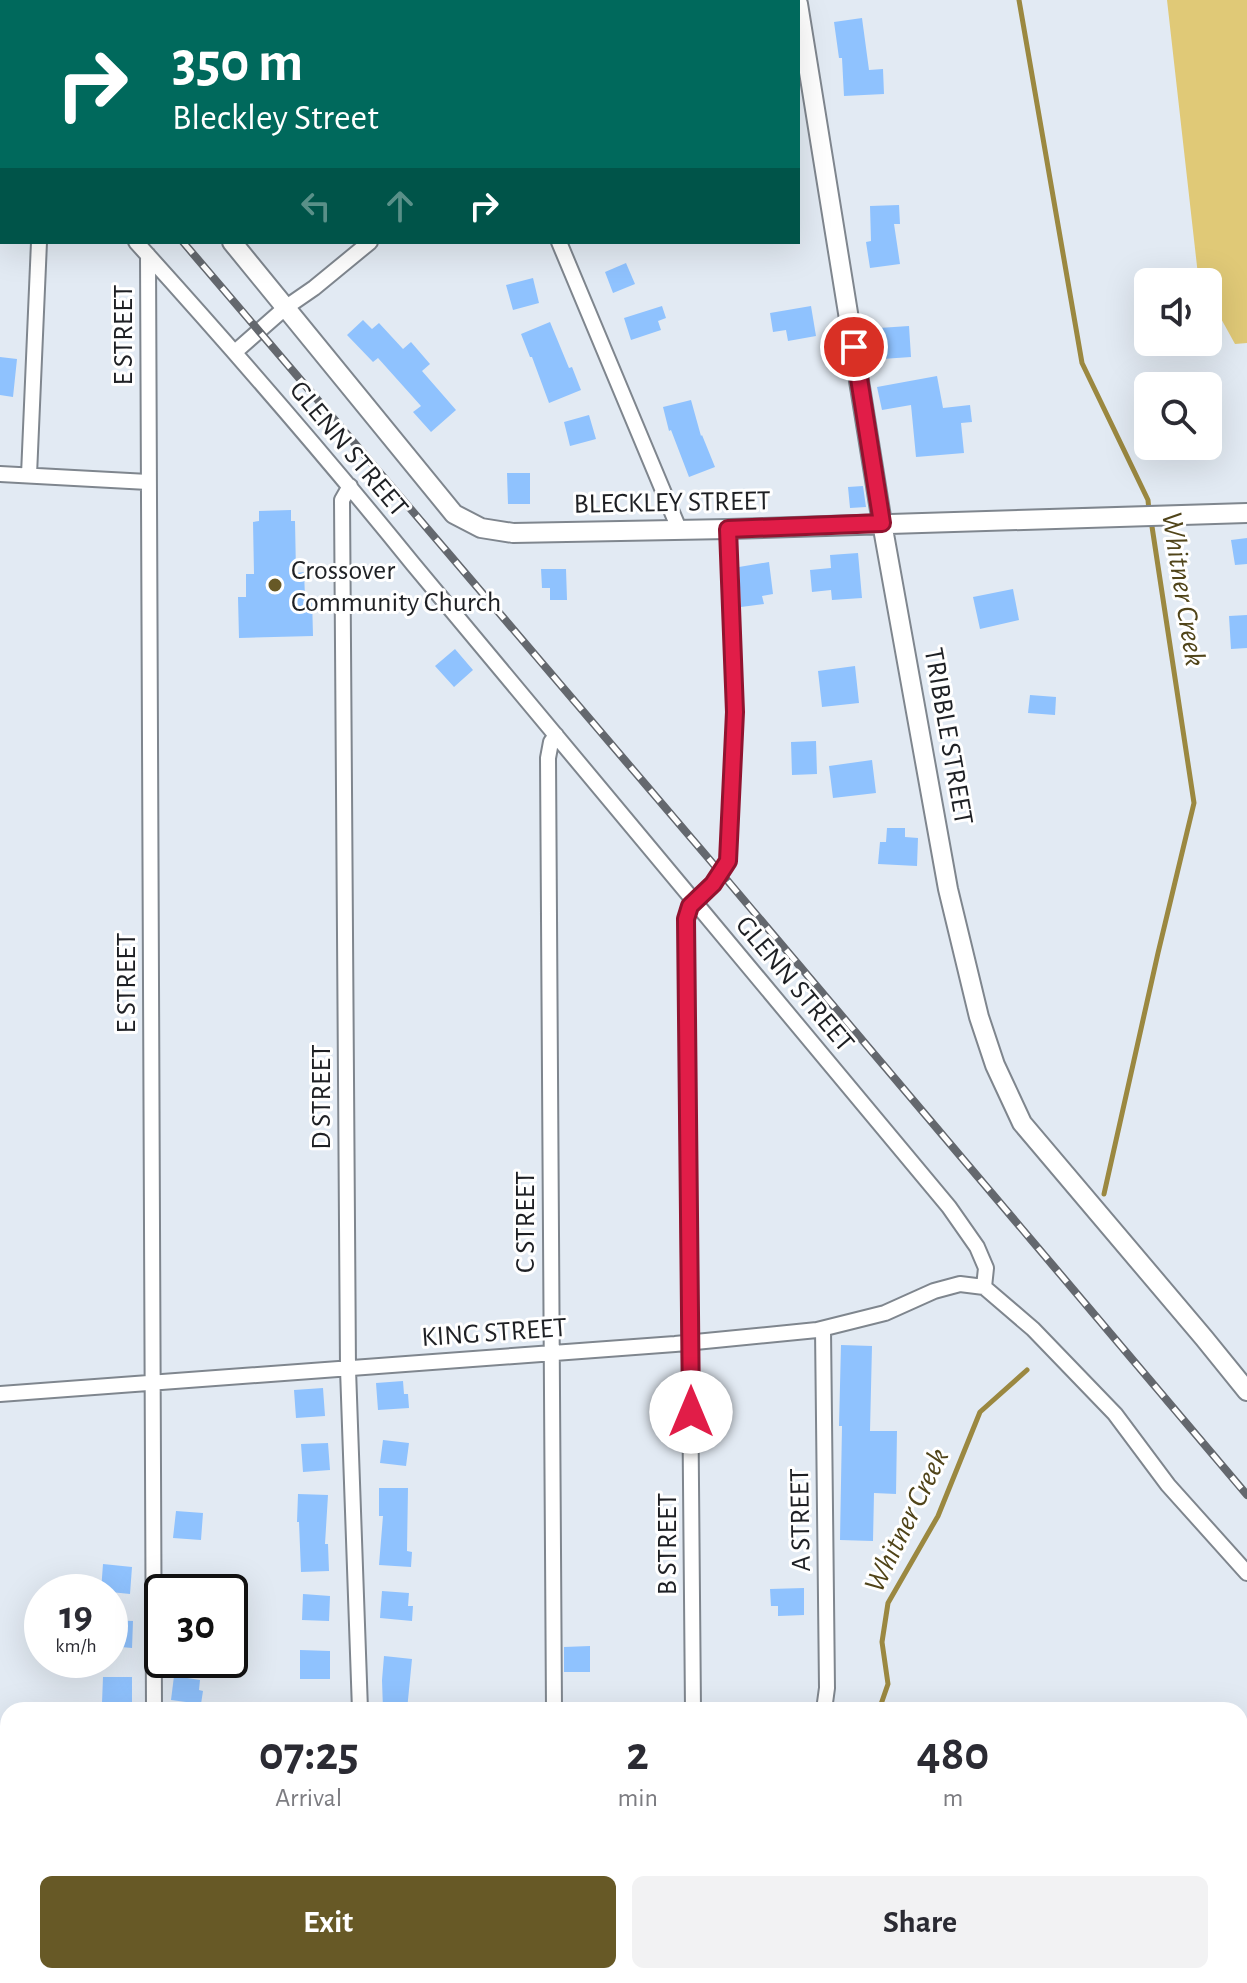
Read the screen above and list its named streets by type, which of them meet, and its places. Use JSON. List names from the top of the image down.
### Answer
{
  "streets": {
    "street": [
      "E STREET",
      "GLENN STREET",
      "BLECKLEY STREET",
      "TRIBBLE STREET",
      "D STREET",
      "C STREET",
      "KING STREET",
      "A STREET",
      "B STREET"
    ]
  },
  "crossings": [
    ["E STREET", "GLENN STREET"],
    ["E STREET", "KING STREET"],
    ["GLENN STREET", "D STREET"],
    ["GLENN STREET", "C STREET"],
    ["GLENN STREET", "KING STREET"],
    ["GLENN STREET", "B STREET"],
    ["BLECKLEY STREET", "TRIBBLE STREET"],
    ["D STREET", "KING STREET"],
    ["C STREET", "KING STREET"],
    ["KING STREET", "A STREET"],
    ["KING STREET", "B STREET"]
  ],
  "water": ["Whitner Creek"],
  "places": ["Crossover Community Church"],
  "page": {
    "turn": ["350 m", "Bleckley Street"],
    "speed": "19 km/h",
    "limit": "30",
    "eta": [
      "07:25",
      "Arrival",
      "2",
      "min",
      "480",
      "m"
    ],
    "buttons": ["Exit", "Share"]
  }
}
